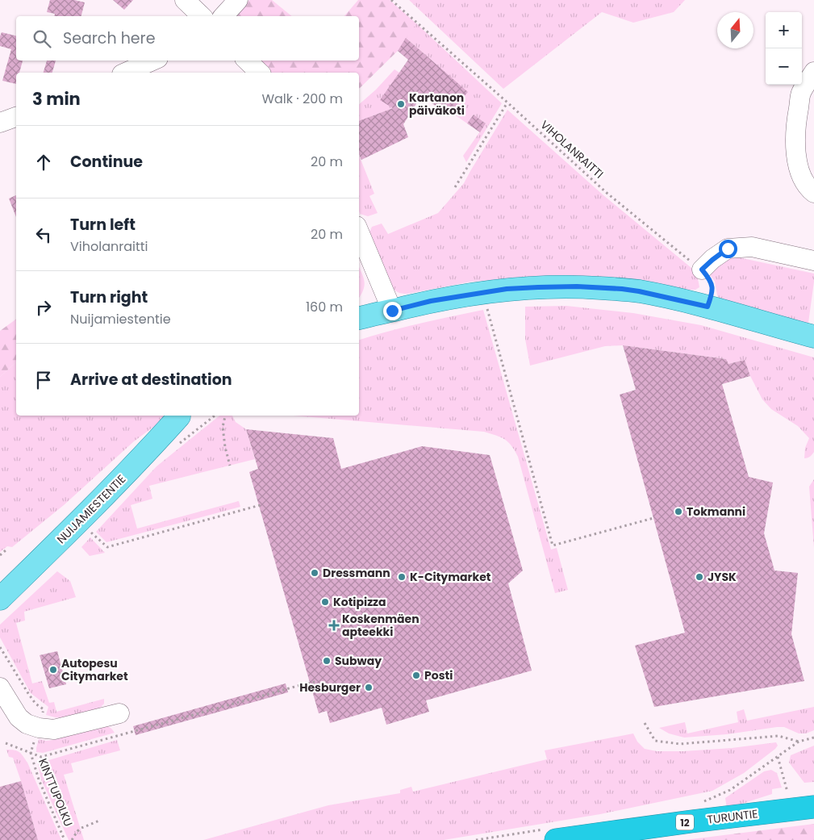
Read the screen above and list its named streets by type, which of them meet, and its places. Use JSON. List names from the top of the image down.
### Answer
{
  "streets": {
    "highway": ["TURUNTIE", "12"],
    "main road": ["NUIJAMIESTENTIE"],
    "path": ["VIHOLANRAITTI", "KINTTUPOLKU"]
  },
  "places": {
    "other": [
      "Kartanon päiväkoti",
      "Tokmanni",
      "Dressmann",
      "K-Citymarket",
      "JYSK",
      "Kotipizza",
      "Subway",
      "Autopesu Citymarket",
      "Posti",
      "Hesburger"
    ],
    "health": ["Koskenmäen apteekki"]
  },
  "north": "top",
  "page": {
    "map_buttons": ["+", "−"],
    "search": "Search here",
    "heading": ["3 min", "Walk · 200 m"],
    "list": [
      ["Continue", "20 m"],
      ["Turn left", "Viholanraitti", "20 m"],
      ["Turn right", "Nuijamiestentie", "160 m"],
      "Arrive at destination"
    ]
  }
}
